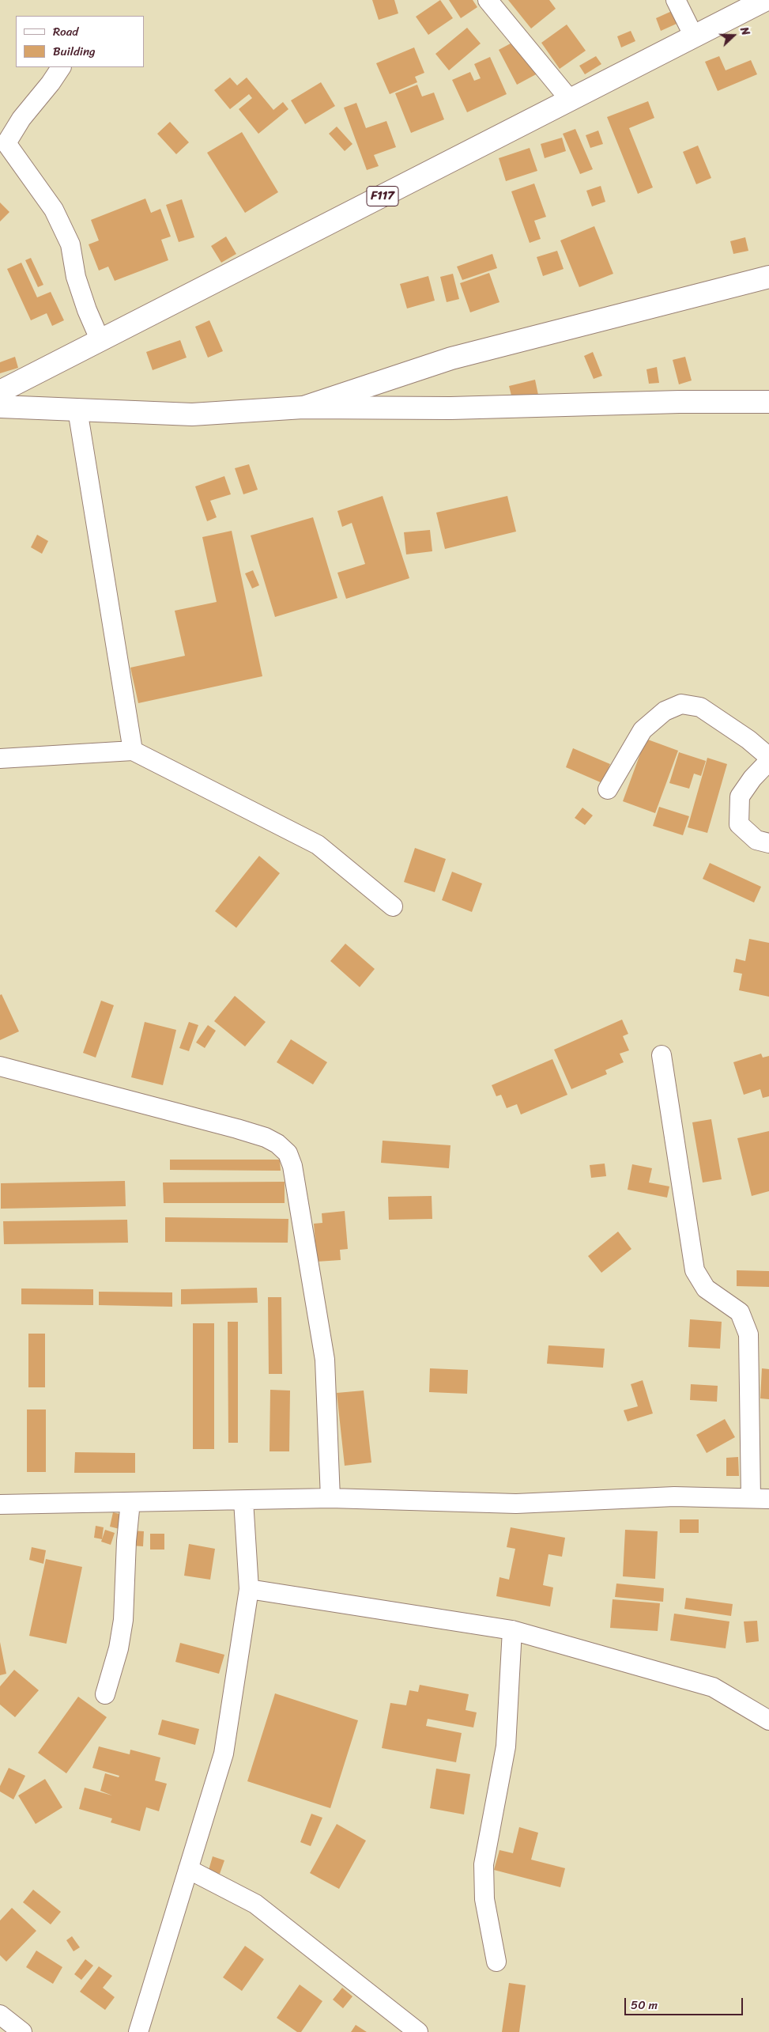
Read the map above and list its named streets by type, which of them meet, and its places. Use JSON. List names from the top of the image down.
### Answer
{
  "streets": {
    "main road": ["F117"]
  },
  "legend": ["Road", "Building"],
  "scale_bar": "50 m",
  "north": "right"
}
